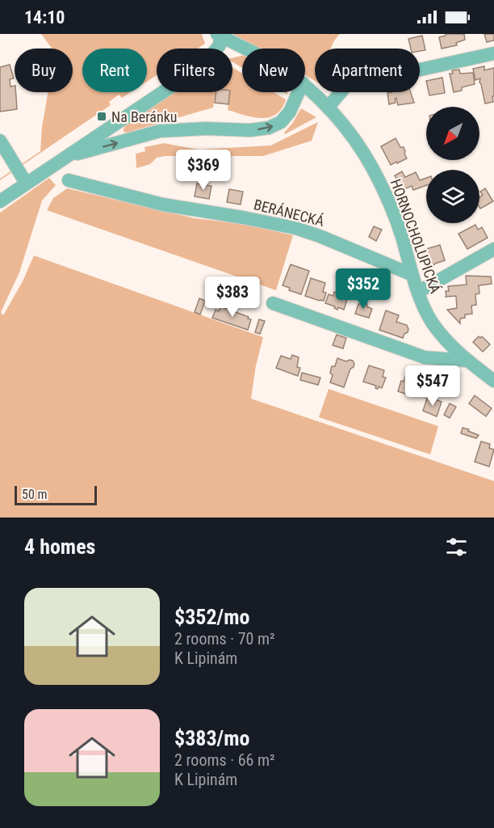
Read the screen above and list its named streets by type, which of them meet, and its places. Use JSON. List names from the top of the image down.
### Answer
{
  "streets": {
    "street": ["BERÁNECKÁ", "HORNOCHOLUPICKÁ"]
  },
  "crossings": [
    ["BERÁNECKÁ", "HORNOCHOLUPICKÁ"]
  ],
  "places": {
    "transit": ["Na Beránku"]
  },
  "scale_bar": "50 m",
  "north": "bottom left",
  "page": {
    "status": "14:10",
    "chip": [
      "Buy",
      "Rent",
      "Filters",
      "New",
      "Apartment"
    ],
    "price": [
      "$369",
      "$352",
      "$383",
      "$547"
    ],
    "scale": "50 m",
    "heading": "4 homes",
    "list": [
      {
        "name": "$352/mo",
        "note": "2 rooms · 70 m² · K Lipinám"
      },
      {
        "name": "$383/mo",
        "note": "2 rooms · 66 m² · K Lipinám"
      }
    ]
  }
}
